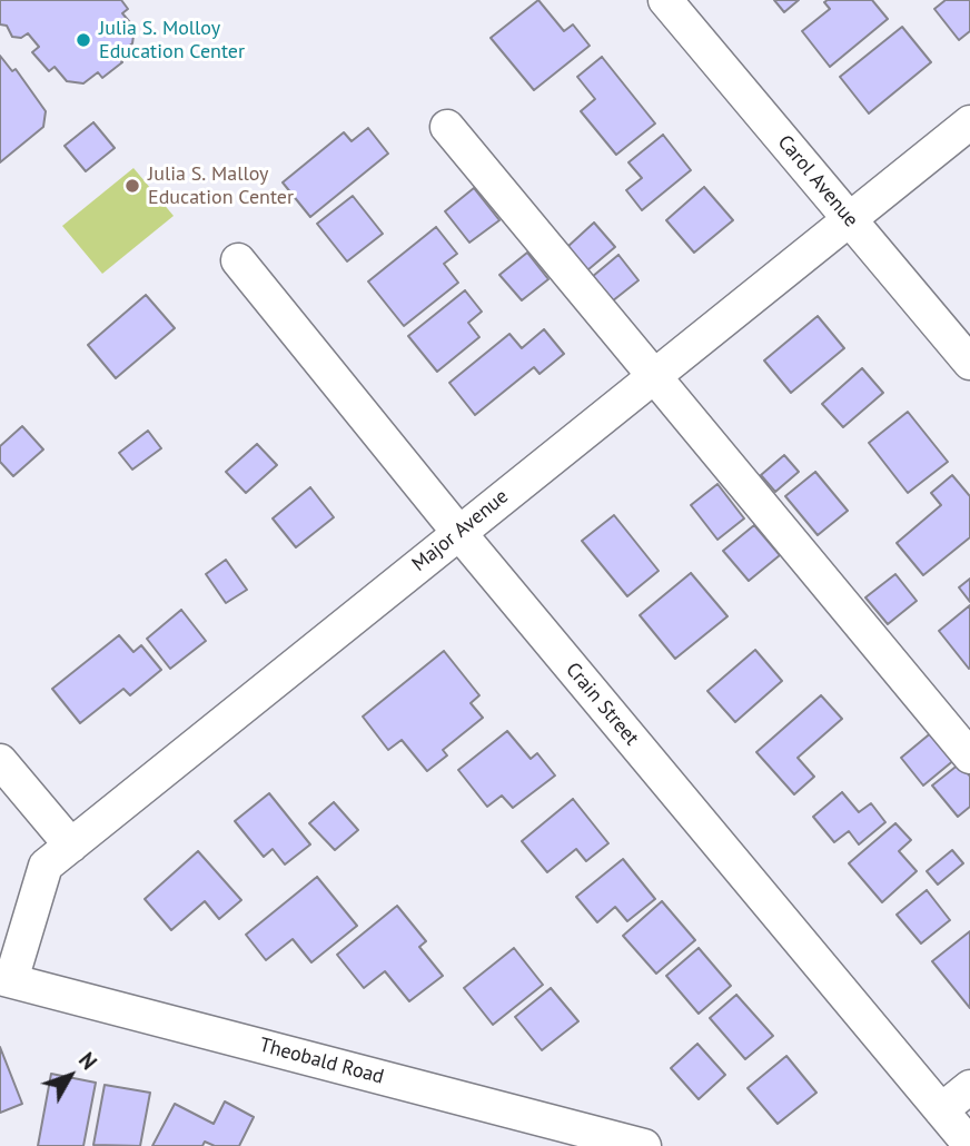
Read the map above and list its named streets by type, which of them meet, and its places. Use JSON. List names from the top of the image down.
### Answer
{
  "streets": {
    "street": [
      "Carol Avenue",
      "Major Avenue",
      "Crain Street",
      "Theobald Road"
    ]
  },
  "crossings": [
    ["Carol Avenue", "Major Avenue"],
    ["Major Avenue", "Crain Street"],
    ["Major Avenue", "Theobald Road"]
  ],
  "places": ["Julia S. Molloy Education Center", "Julia S. Malloy Education Center"],
  "north": "top right"
}
